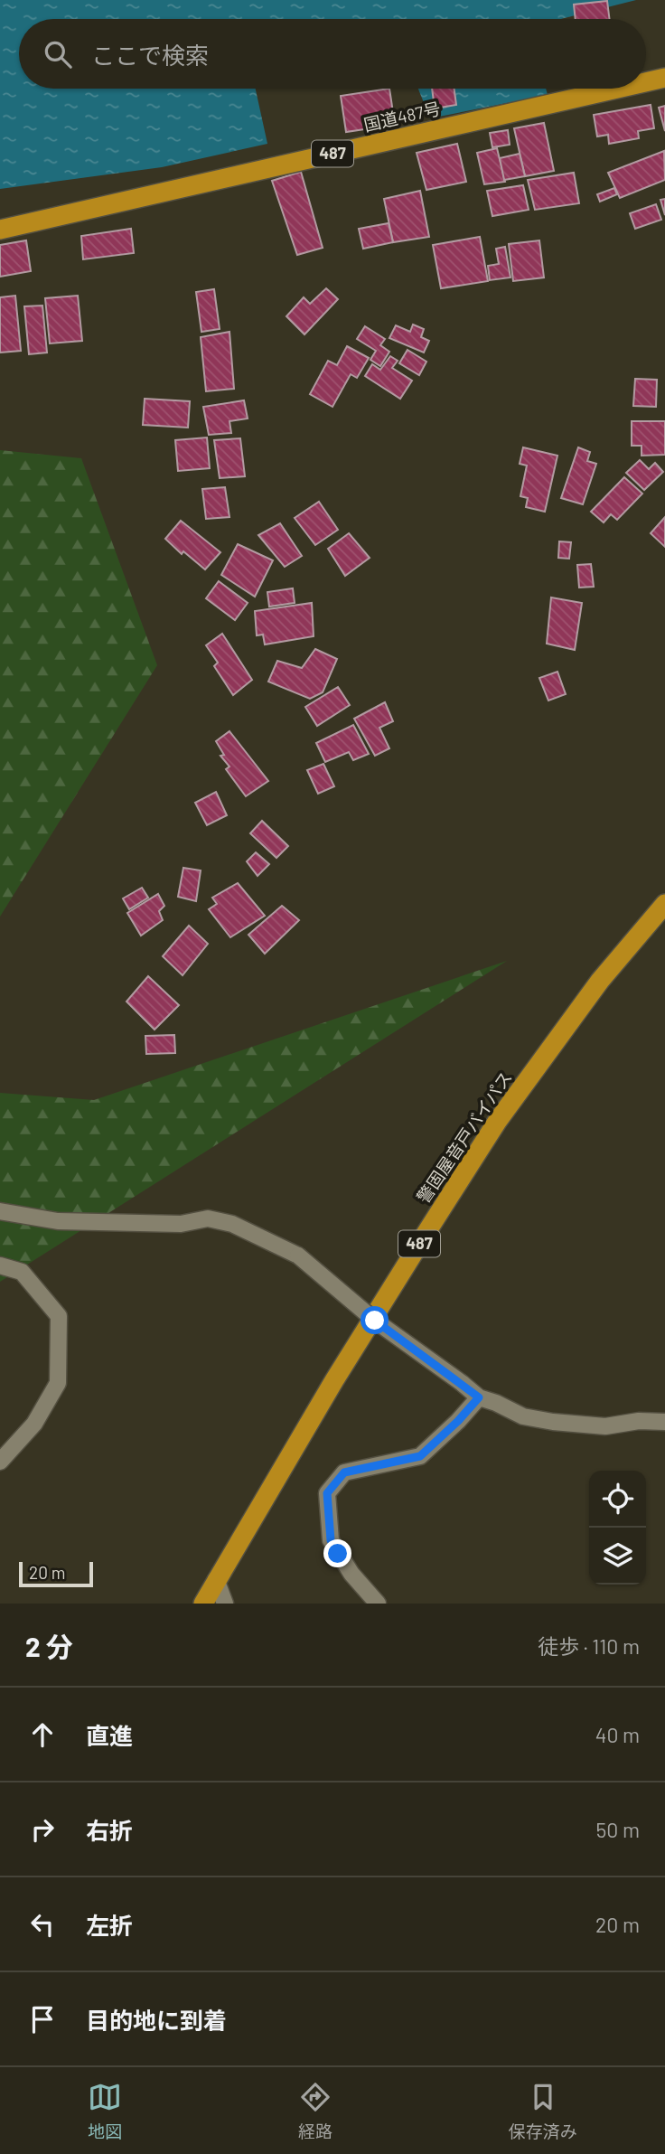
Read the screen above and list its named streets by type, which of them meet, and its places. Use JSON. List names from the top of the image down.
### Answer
{
  "streets": {
    "highway": ["国道487号", "487", "警固屋音戸バイパス"]
  },
  "scale_bar": "20 m",
  "page": {
    "search": "ここで検索",
    "scale": "20 m",
    "heading": ["2 分", "徒歩 · 110 m"],
    "list": [
      ["直進", "40 m"],
      ["右折", "50 m"],
      ["左折", "20 m"],
      "目的地に到着"
    ],
    "nav": ["地図", "経路", "保存済み"]
  }
}
